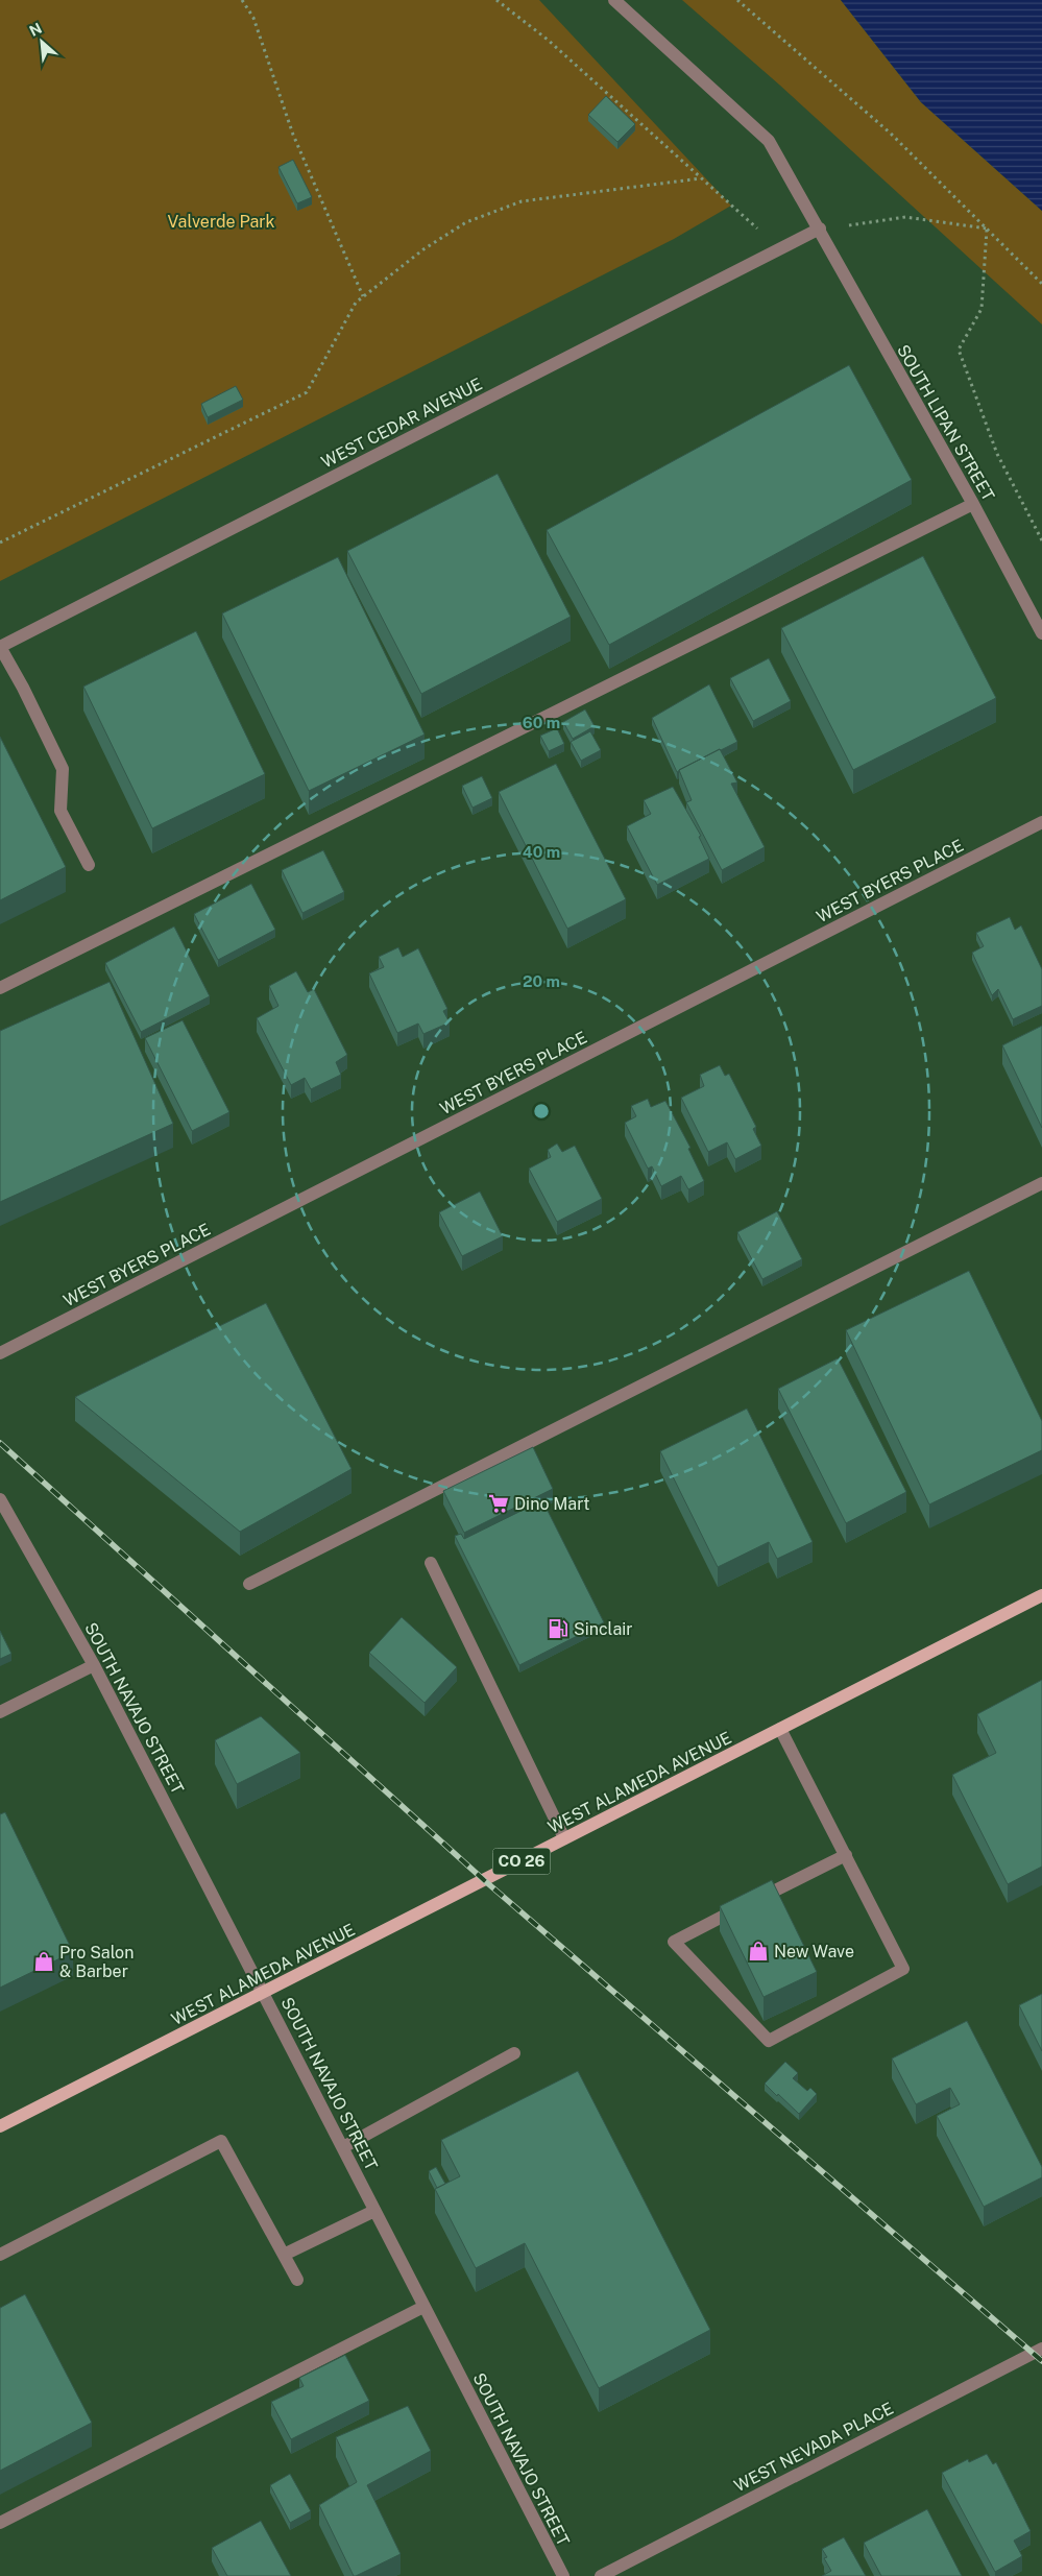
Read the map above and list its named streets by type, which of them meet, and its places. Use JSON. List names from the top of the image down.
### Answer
{
  "streets": {
    "main road": ["WEST ALAMEDA AVENUE", "CO 26"],
    "street": [
      "WEST CEDAR AVENUE",
      "SOUTH LIPAN STREET",
      "WEST BYERS PLACE",
      "SOUTH NAVAJO STREET",
      "WEST NEVADA PLACE"
    ]
  },
  "crossings": [
    ["WEST CEDAR AVENUE", "SOUTH LIPAN STREET"],
    ["SOUTH NAVAJO STREET", "WEST ALAMEDA AVENUE"]
  ],
  "parks": ["Valverde Park"],
  "places": {
    "supermarket": ["Dino Mart"],
    "fuel station": ["Sinclair"],
    "shop": ["New Wave", "Pro Salon & Barber"]
  },
  "north": "top left",
  "rings": ["60 m", "40 m", "20 m"]
}
